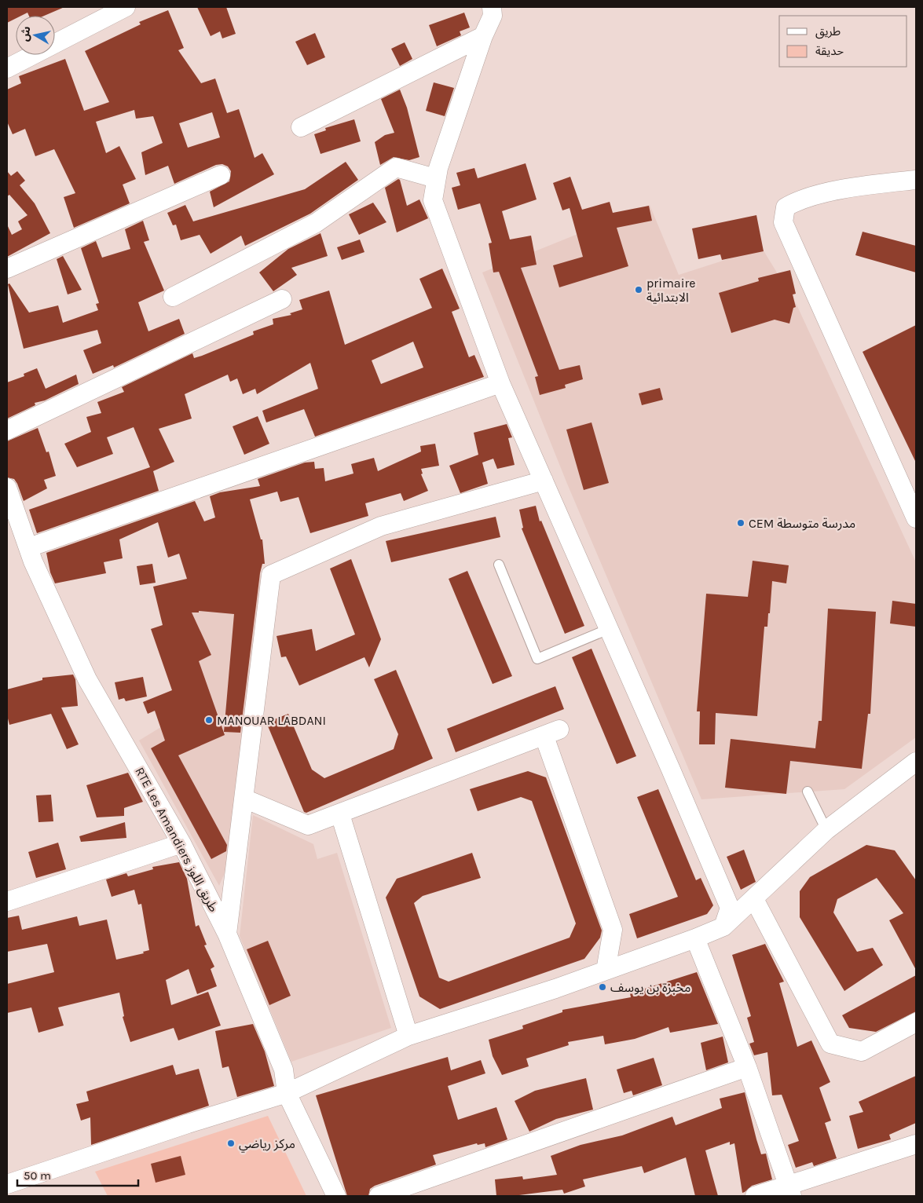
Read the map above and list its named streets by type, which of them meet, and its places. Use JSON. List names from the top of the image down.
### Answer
{
  "streets": {
    "street": ["RTE Les Amandiers طريق اللوز"]
  },
  "places": [
    "primaire الابتدائية",
    "CEM مدرسة متوسطة",
    "MANOUAR LABDANI",
    "مخبزة بن یوسف",
    "مركز رياضي"
  ],
  "legend": ["طريق", "حديقة"],
  "scale_bar": "50 m",
  "north": "left"
}
